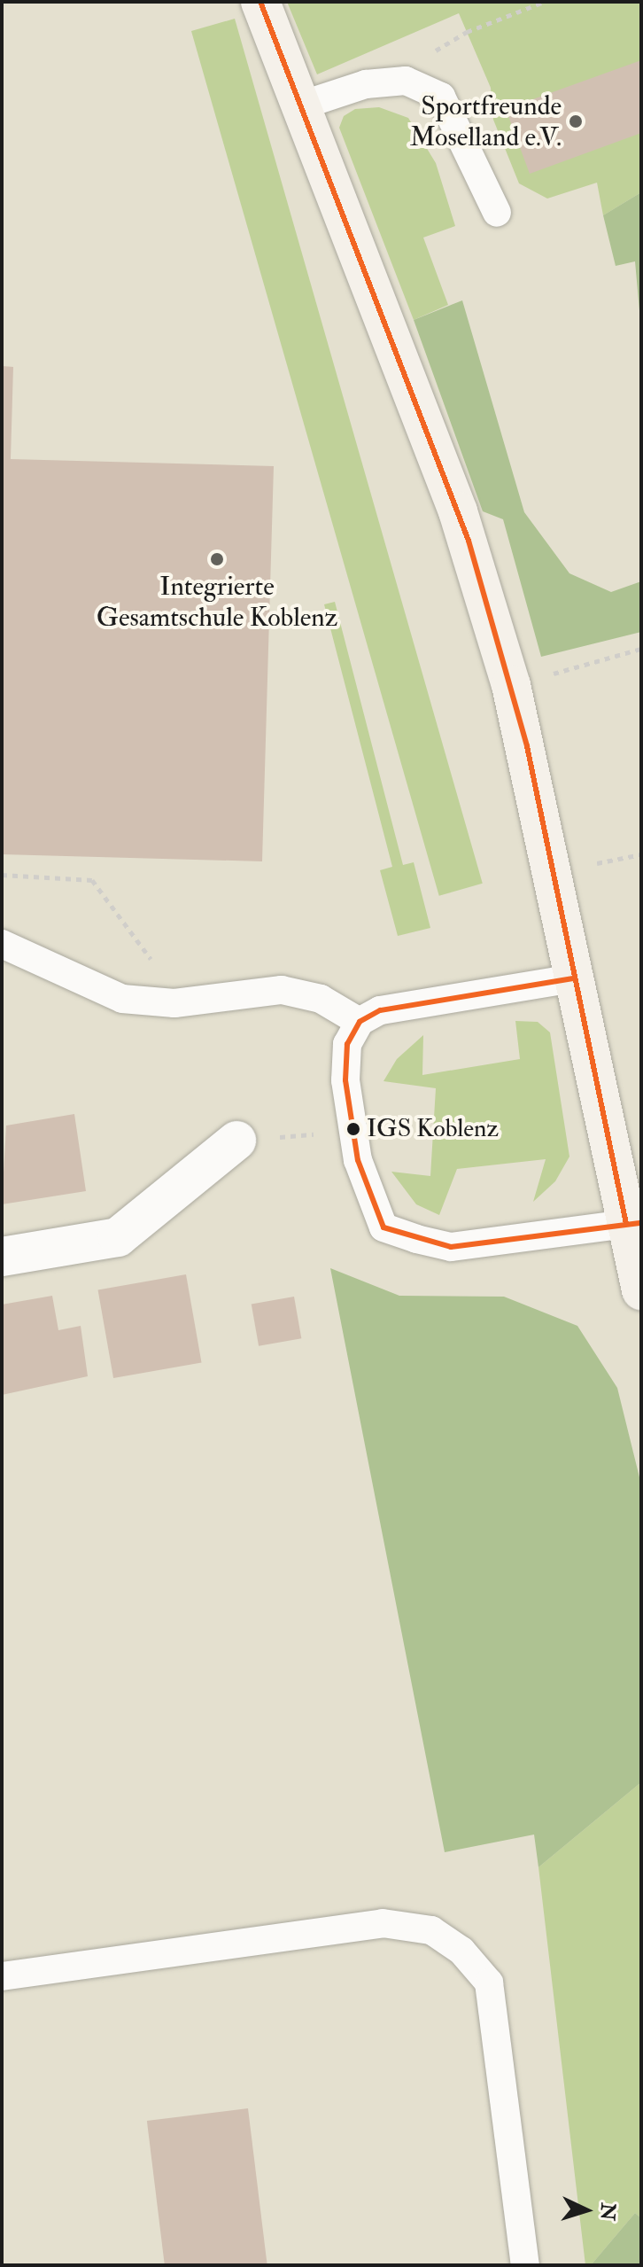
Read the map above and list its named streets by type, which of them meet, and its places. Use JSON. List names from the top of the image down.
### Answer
{
  "places": ["Sportfreunde Moselland e.V.", "Integrierte Gesamtschule Koblenz", "IGS Koblenz"],
  "north": "right"
}
